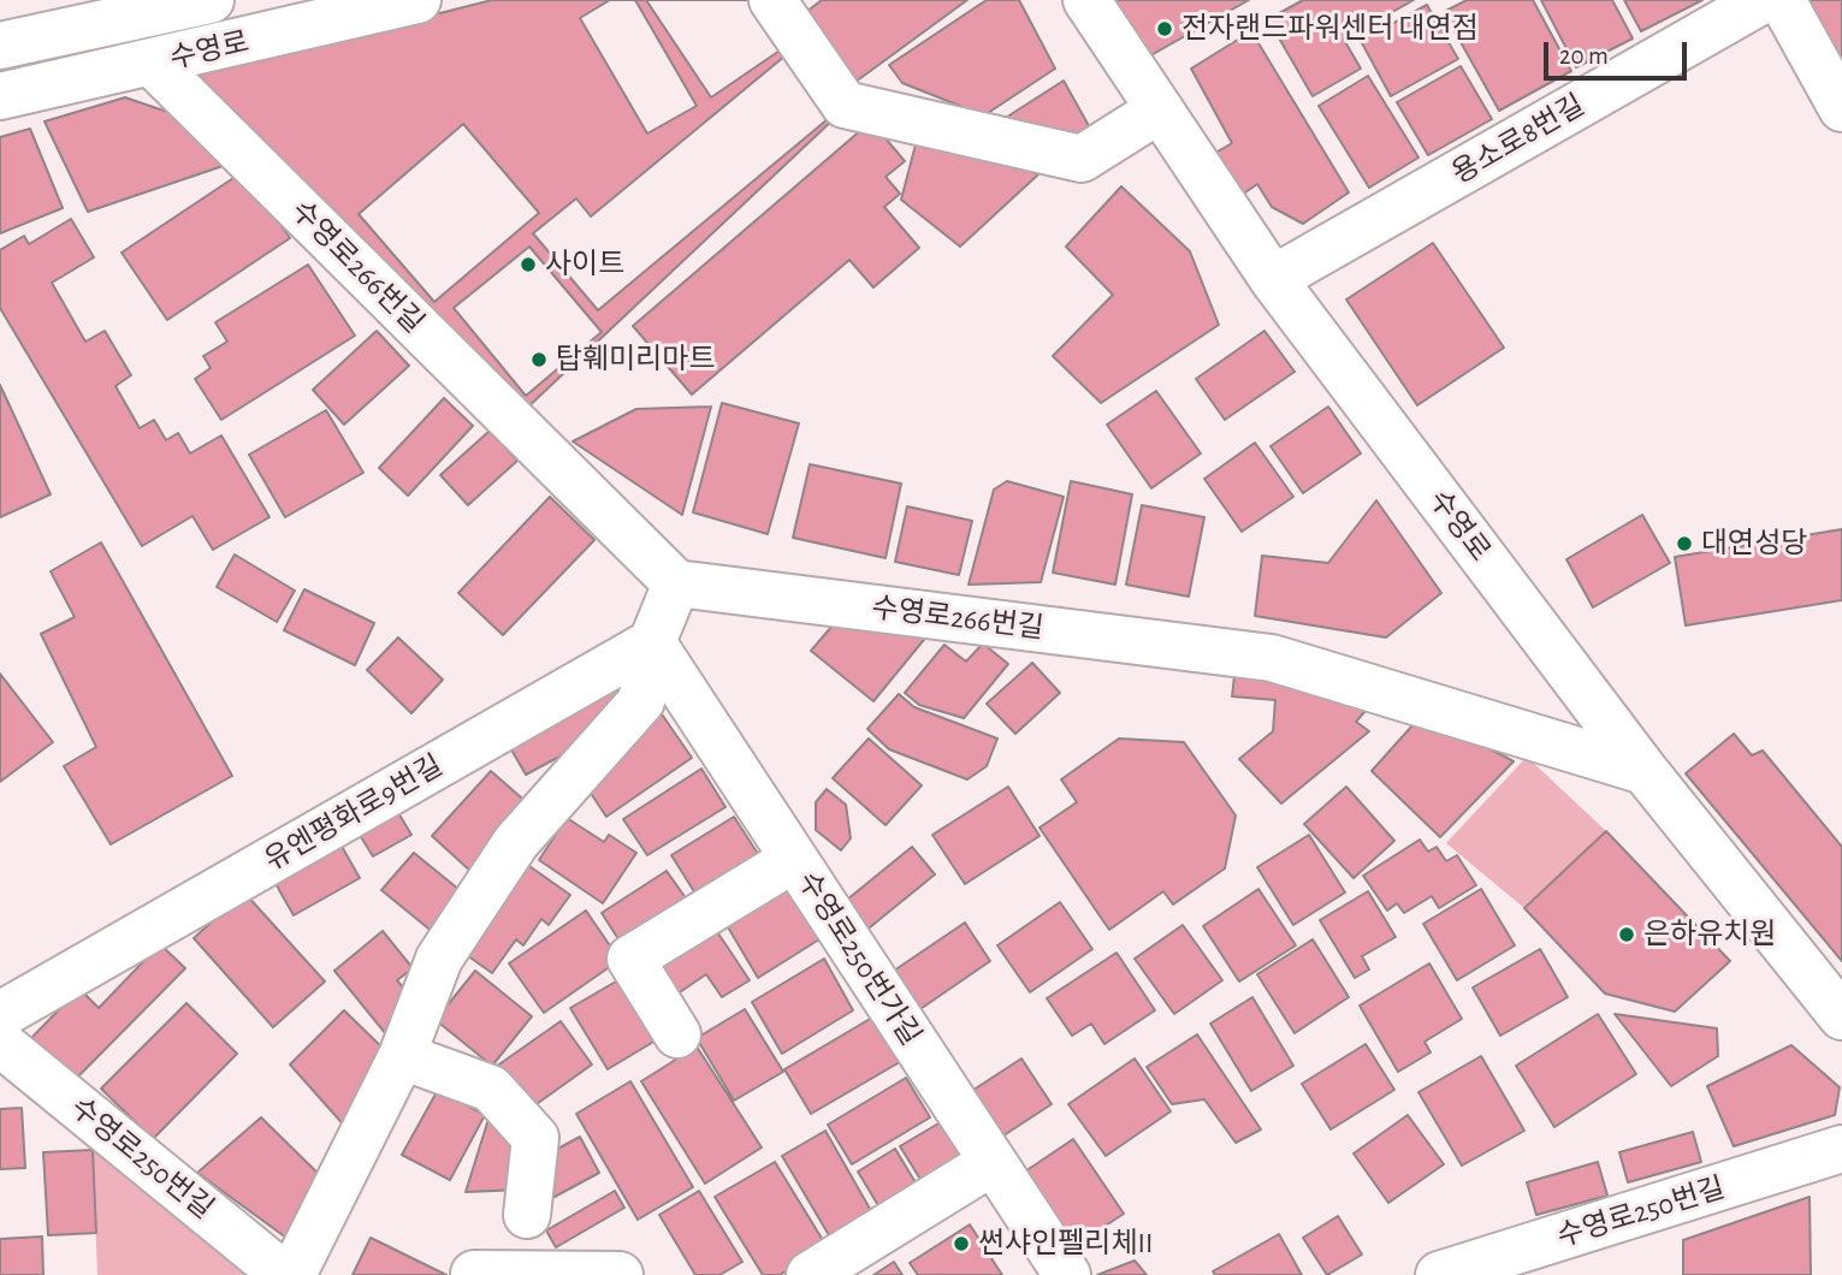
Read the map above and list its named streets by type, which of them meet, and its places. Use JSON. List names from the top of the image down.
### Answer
{
  "streets": {
    "street": [
      "수영로",
      "용소로8번길",
      "수영로266번길",
      "유엔평화로9번길",
      "수영로250번가길",
      "수영로250번길"
    ]
  },
  "crossings": [
    ["수영로", "용소로8번길"],
    ["수영로", "수영로266번길"],
    ["유엔평화로9번길", "수영로250번가길"]
  ],
  "places": [
    "전자랜드파워센터 대연점",
    "사이트",
    "탑훼미리마트",
    "대연성당",
    "은하유치원",
    "썬샤인펠리체II"
  ],
  "scale_bar": "20 m"
}
